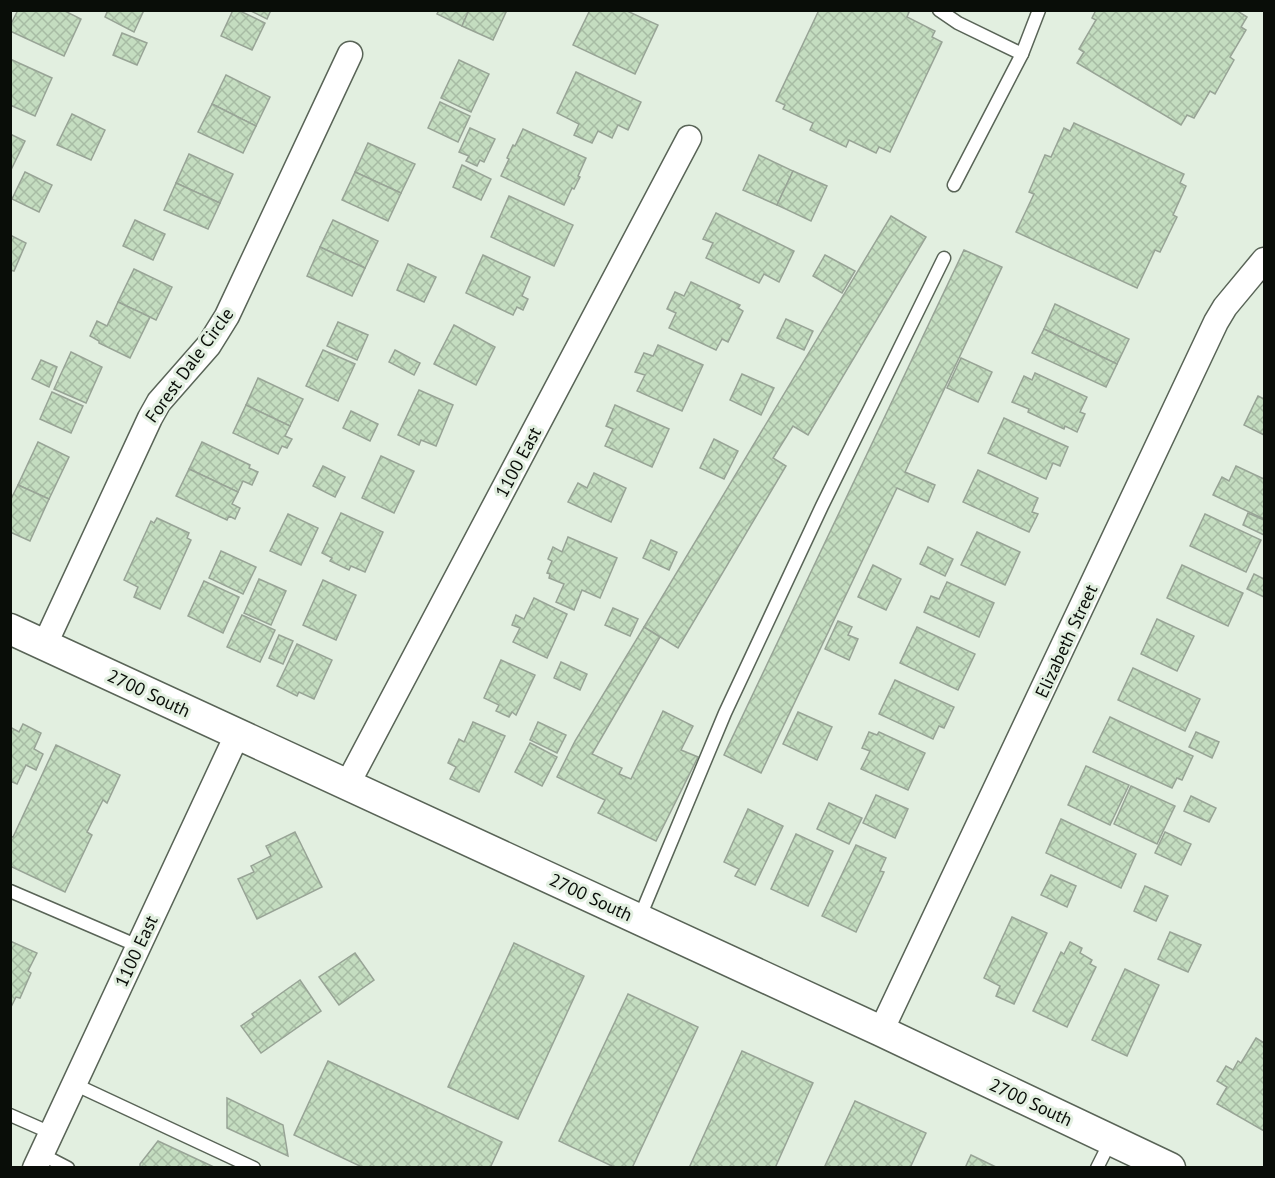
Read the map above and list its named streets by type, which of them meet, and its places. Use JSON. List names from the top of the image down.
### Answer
{
  "streets": {
    "street": [
      "Forest Dale Circle",
      "1100 East",
      "Elizabeth Street",
      "2700 South"
    ]
  },
  "crossings": [
    ["Forest Dale Circle", "2700 South"],
    ["1100 East", "2700 South"],
    ["Elizabeth Street", "2700 South"]
  ]
}
